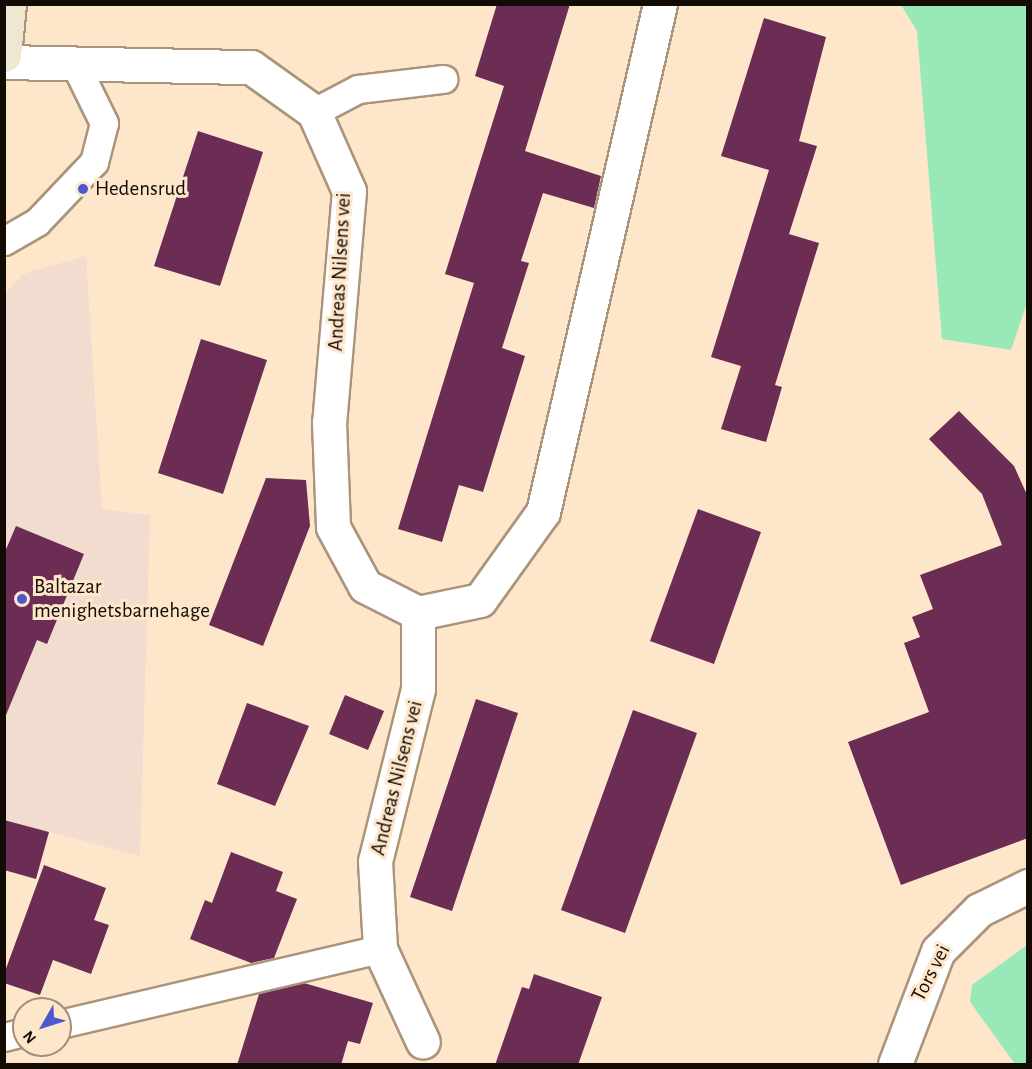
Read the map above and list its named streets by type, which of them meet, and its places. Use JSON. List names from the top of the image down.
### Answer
{
  "streets": {
    "street": ["Andreas Nilsens vei", "Tors vei"]
  },
  "places": ["Hedensrud", "Baltazar menighetsbarnehage"],
  "north": "bottom left"
}
